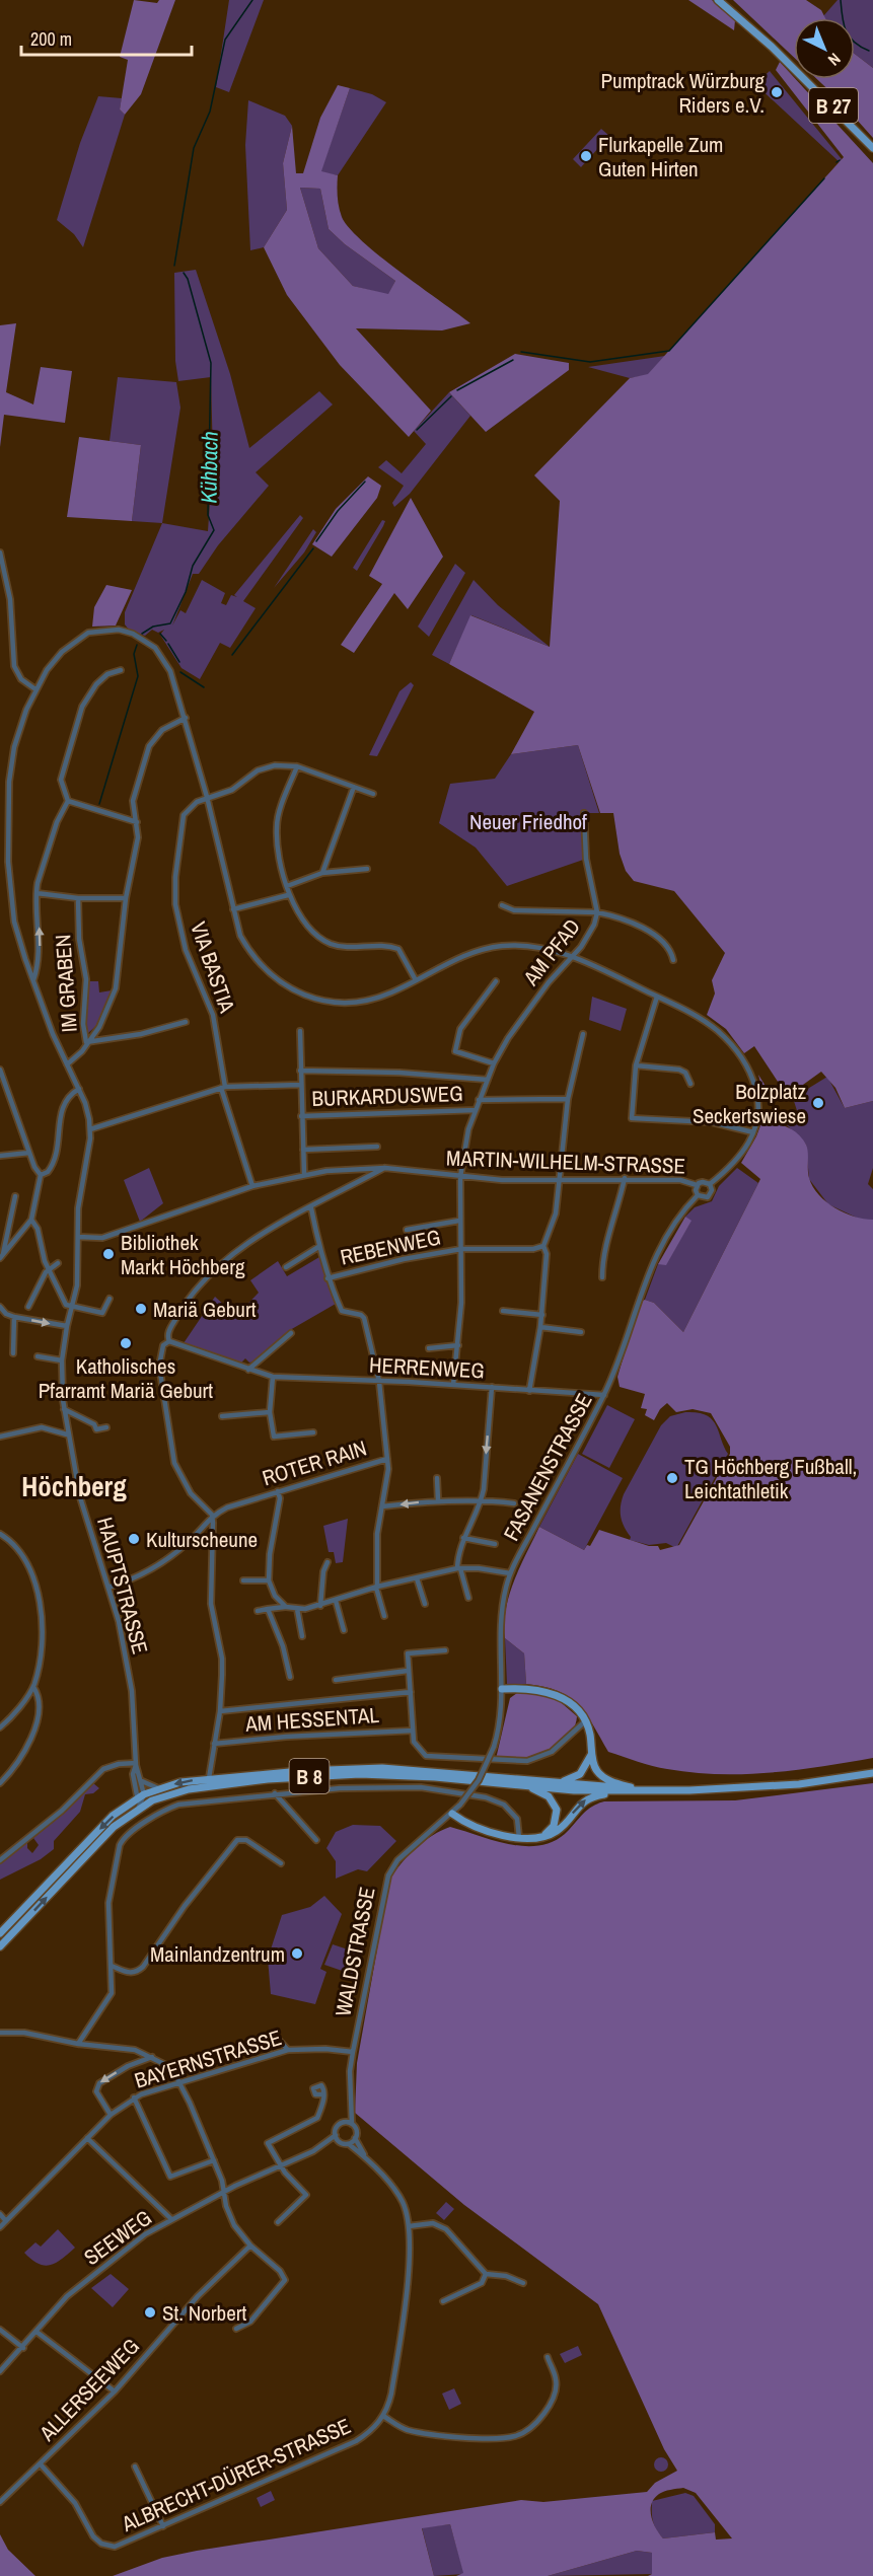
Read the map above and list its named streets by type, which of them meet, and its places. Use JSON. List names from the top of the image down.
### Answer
{
  "streets": {
    "main road": ["B 27", "B 8"],
    "street": [
      "AM PFAD",
      "VIA BASTIA",
      "IM GRABEN",
      "BURKARDUSWEG",
      "MARTIN-WILHELM-STRASSE",
      "REBENWEG",
      "HERRENWEG",
      "ROTER RAIN",
      "FASANENSTRASSE",
      "HAUPTSTRASSE",
      "AM HESSENTAL",
      "WALDSTRASSE",
      "BAYERNSTRASSE",
      "SEEWEG",
      "ALLERSEEWEG",
      "ALBRECHT-DÜRER-STRASSE"
    ]
  },
  "crossings": [
    ["AM PFAD", "BURKARDUSWEG"],
    ["AM PFAD", "MARTIN-WILHELM-STRASSE"],
    ["AM PFAD", "REBENWEG"],
    ["AM PFAD", "HERRENWEG"],
    ["VIA BASTIA", "MARTIN-WILHELM-STRASSE"],
    ["MARTIN-WILHELM-STRASSE", "FASANENSTRASSE"],
    ["MARTIN-WILHELM-STRASSE", "HAUPTSTRASSE"],
    ["REBENWEG", "ROTER RAIN"],
    ["HERRENWEG", "ROTER RAIN"],
    ["HERRENWEG", "FASANENSTRASSE"],
    ["FASANENSTRASSE", "WALDSTRASSE"],
    ["HAUPTSTRASSE", "B 8"],
    ["WALDSTRASSE", "BAYERNSTRASSE"],
    ["WALDSTRASSE", "SEEWEG"],
    ["WALDSTRASSE", "ALBRECHT-DÜRER-STRASSE"],
    ["SEEWEG", "ALBRECHT-DÜRER-STRASSE"],
    ["ALLERSEEWEG", "ALBRECHT-DÜRER-STRASSE"]
  ],
  "districts": ["Höchberg"],
  "water": ["Kühbach"],
  "parks": ["Neuer Friedhof"],
  "places": [
    "Pumptrack Würzburg Riders e.V.",
    "Flurkapelle Zum Guten Hirten",
    "Bolzplatz Seckertswiese",
    "Bibliothek Markt Höchberg",
    "Mariä Geburt",
    "Katholisches Pfarramt Mariä Geburt",
    "TG Höchberg Fußball, Leichtathletik",
    "Kulturscheune",
    "Mainlandzentrum",
    "St. Norbert"
  ],
  "scale_bar": "200 m",
  "north": "bottom right"
}
